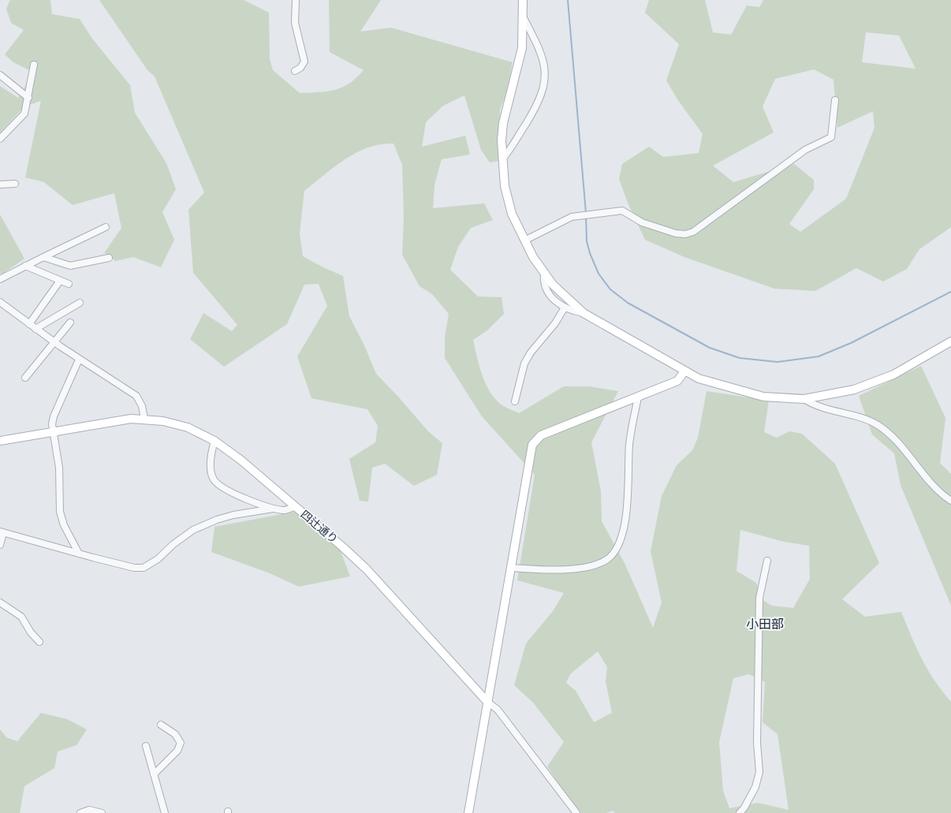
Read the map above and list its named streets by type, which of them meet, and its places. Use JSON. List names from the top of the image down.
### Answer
{
  "streets": {
    "street": ["四辻通り"]
  },
  "districts": ["小田部"]
}
